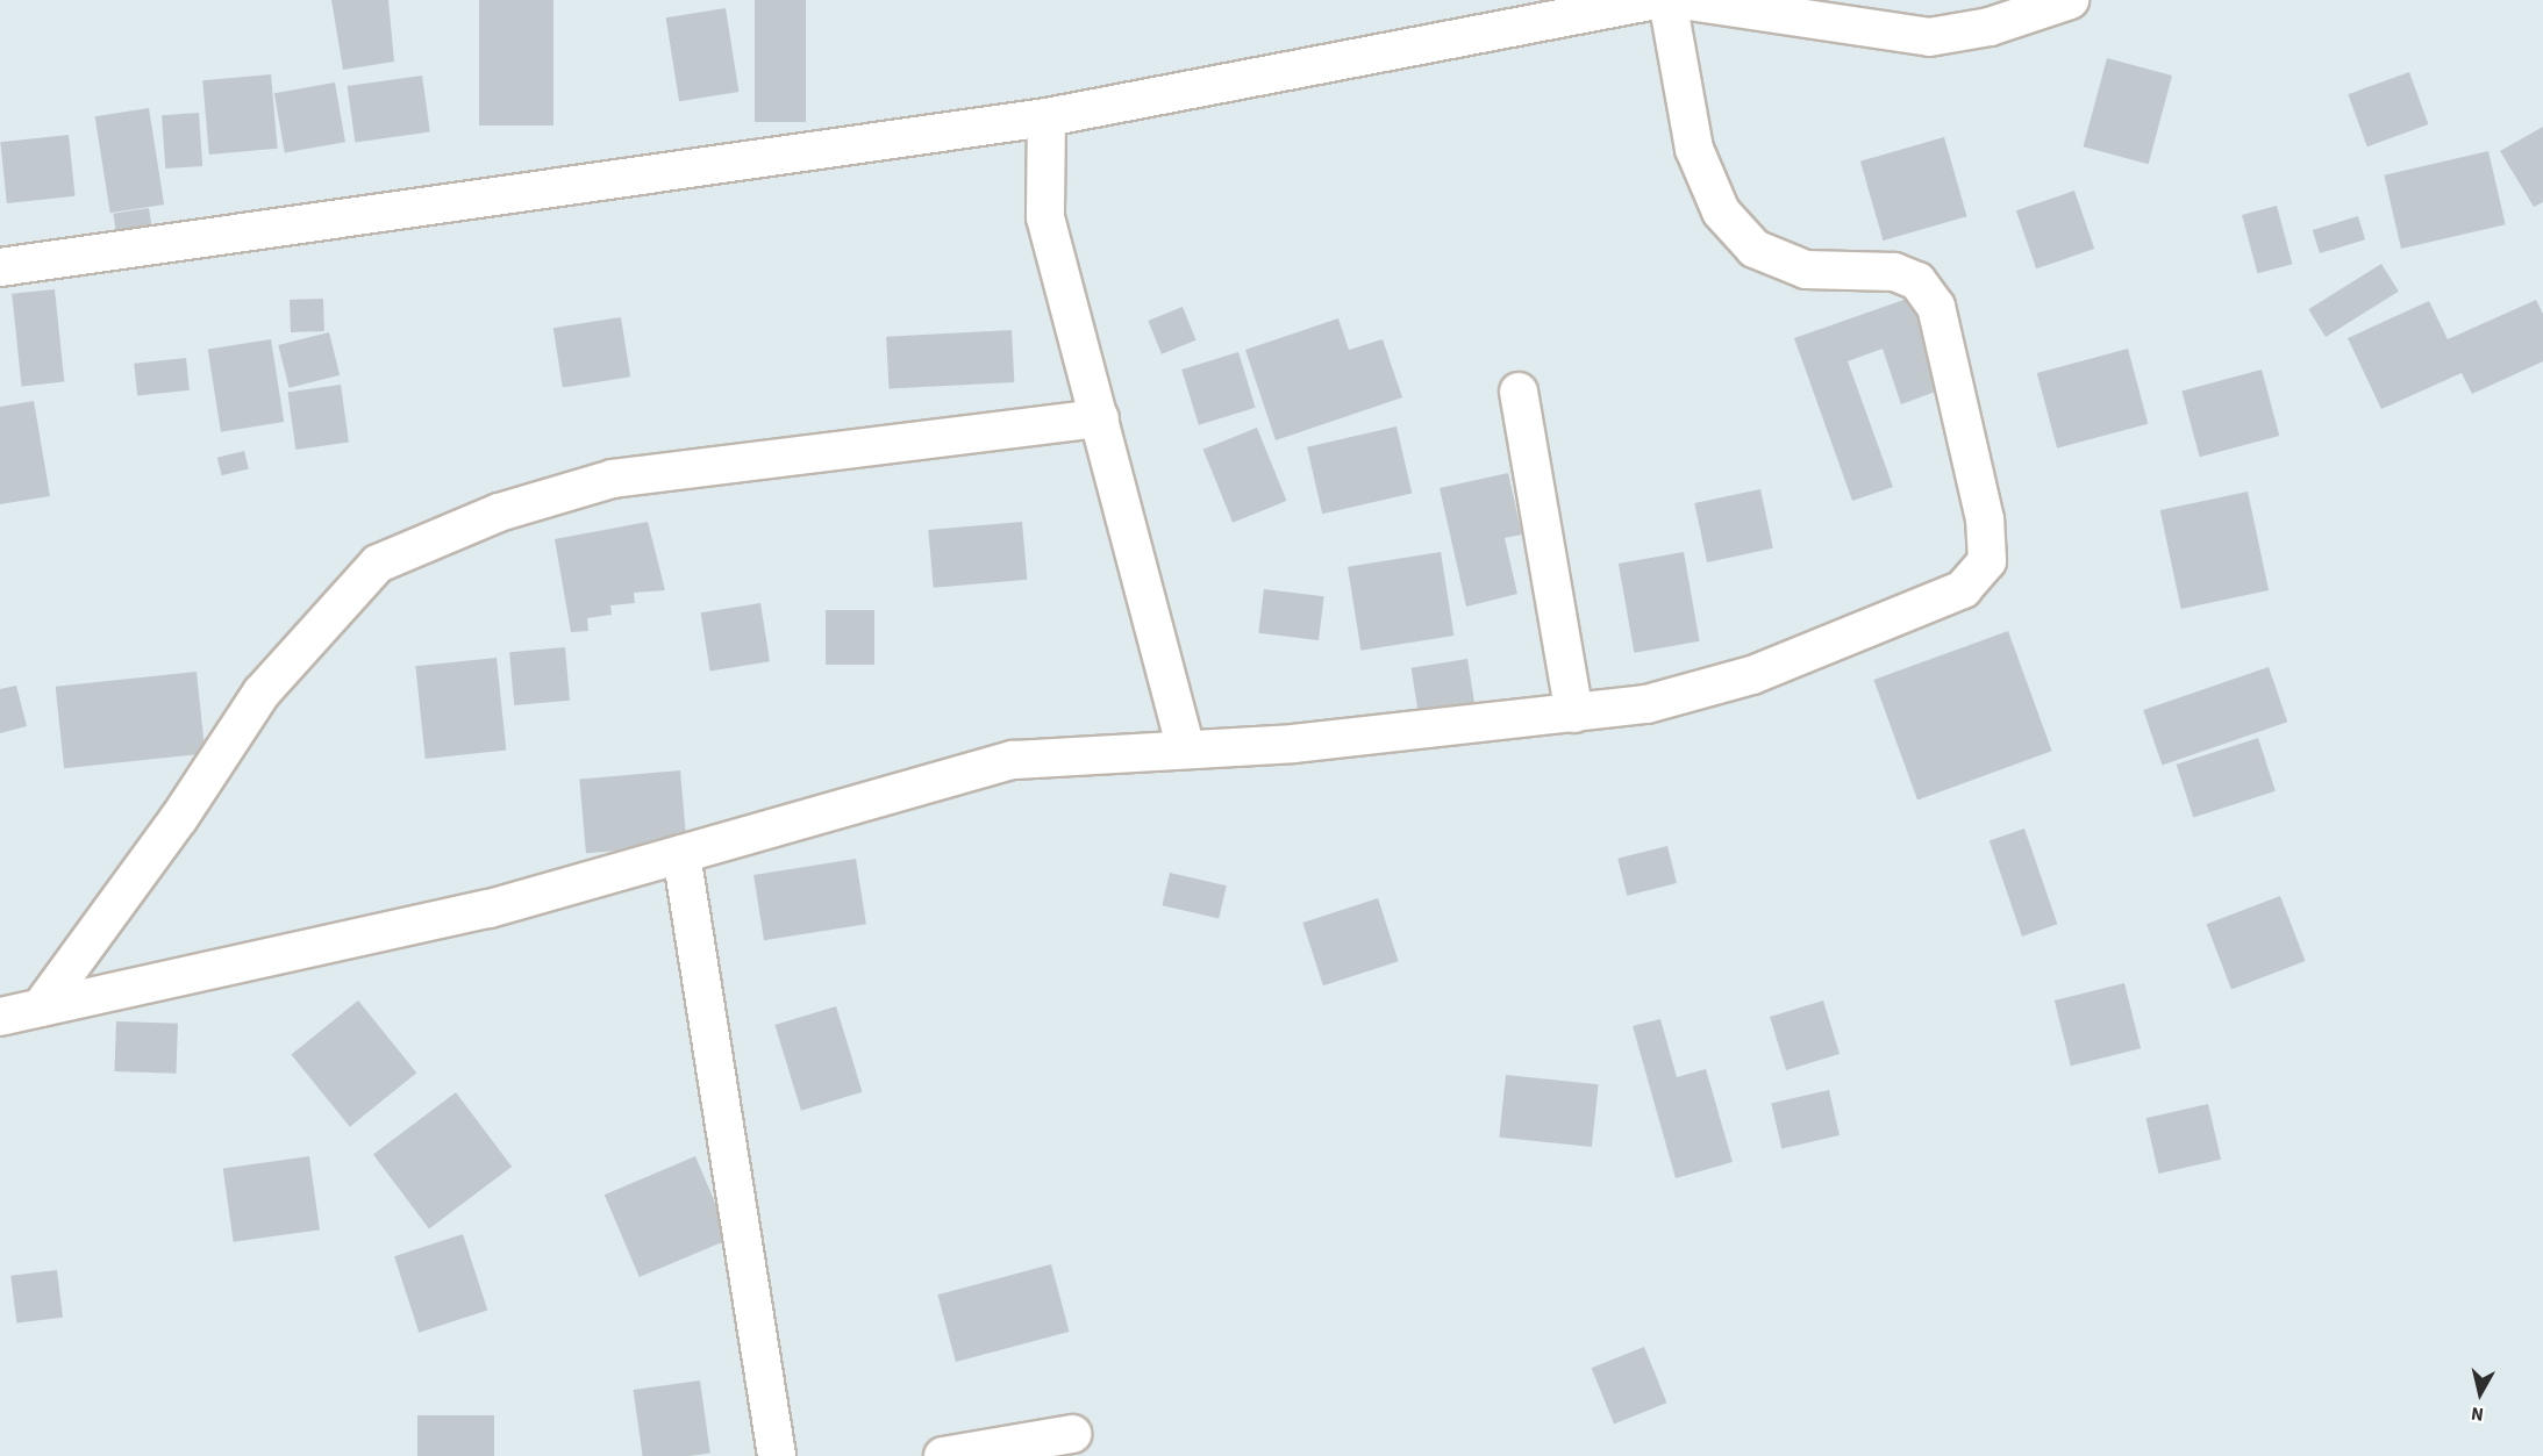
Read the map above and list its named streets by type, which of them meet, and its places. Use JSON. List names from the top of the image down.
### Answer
{
  "north": "bottom"
}
